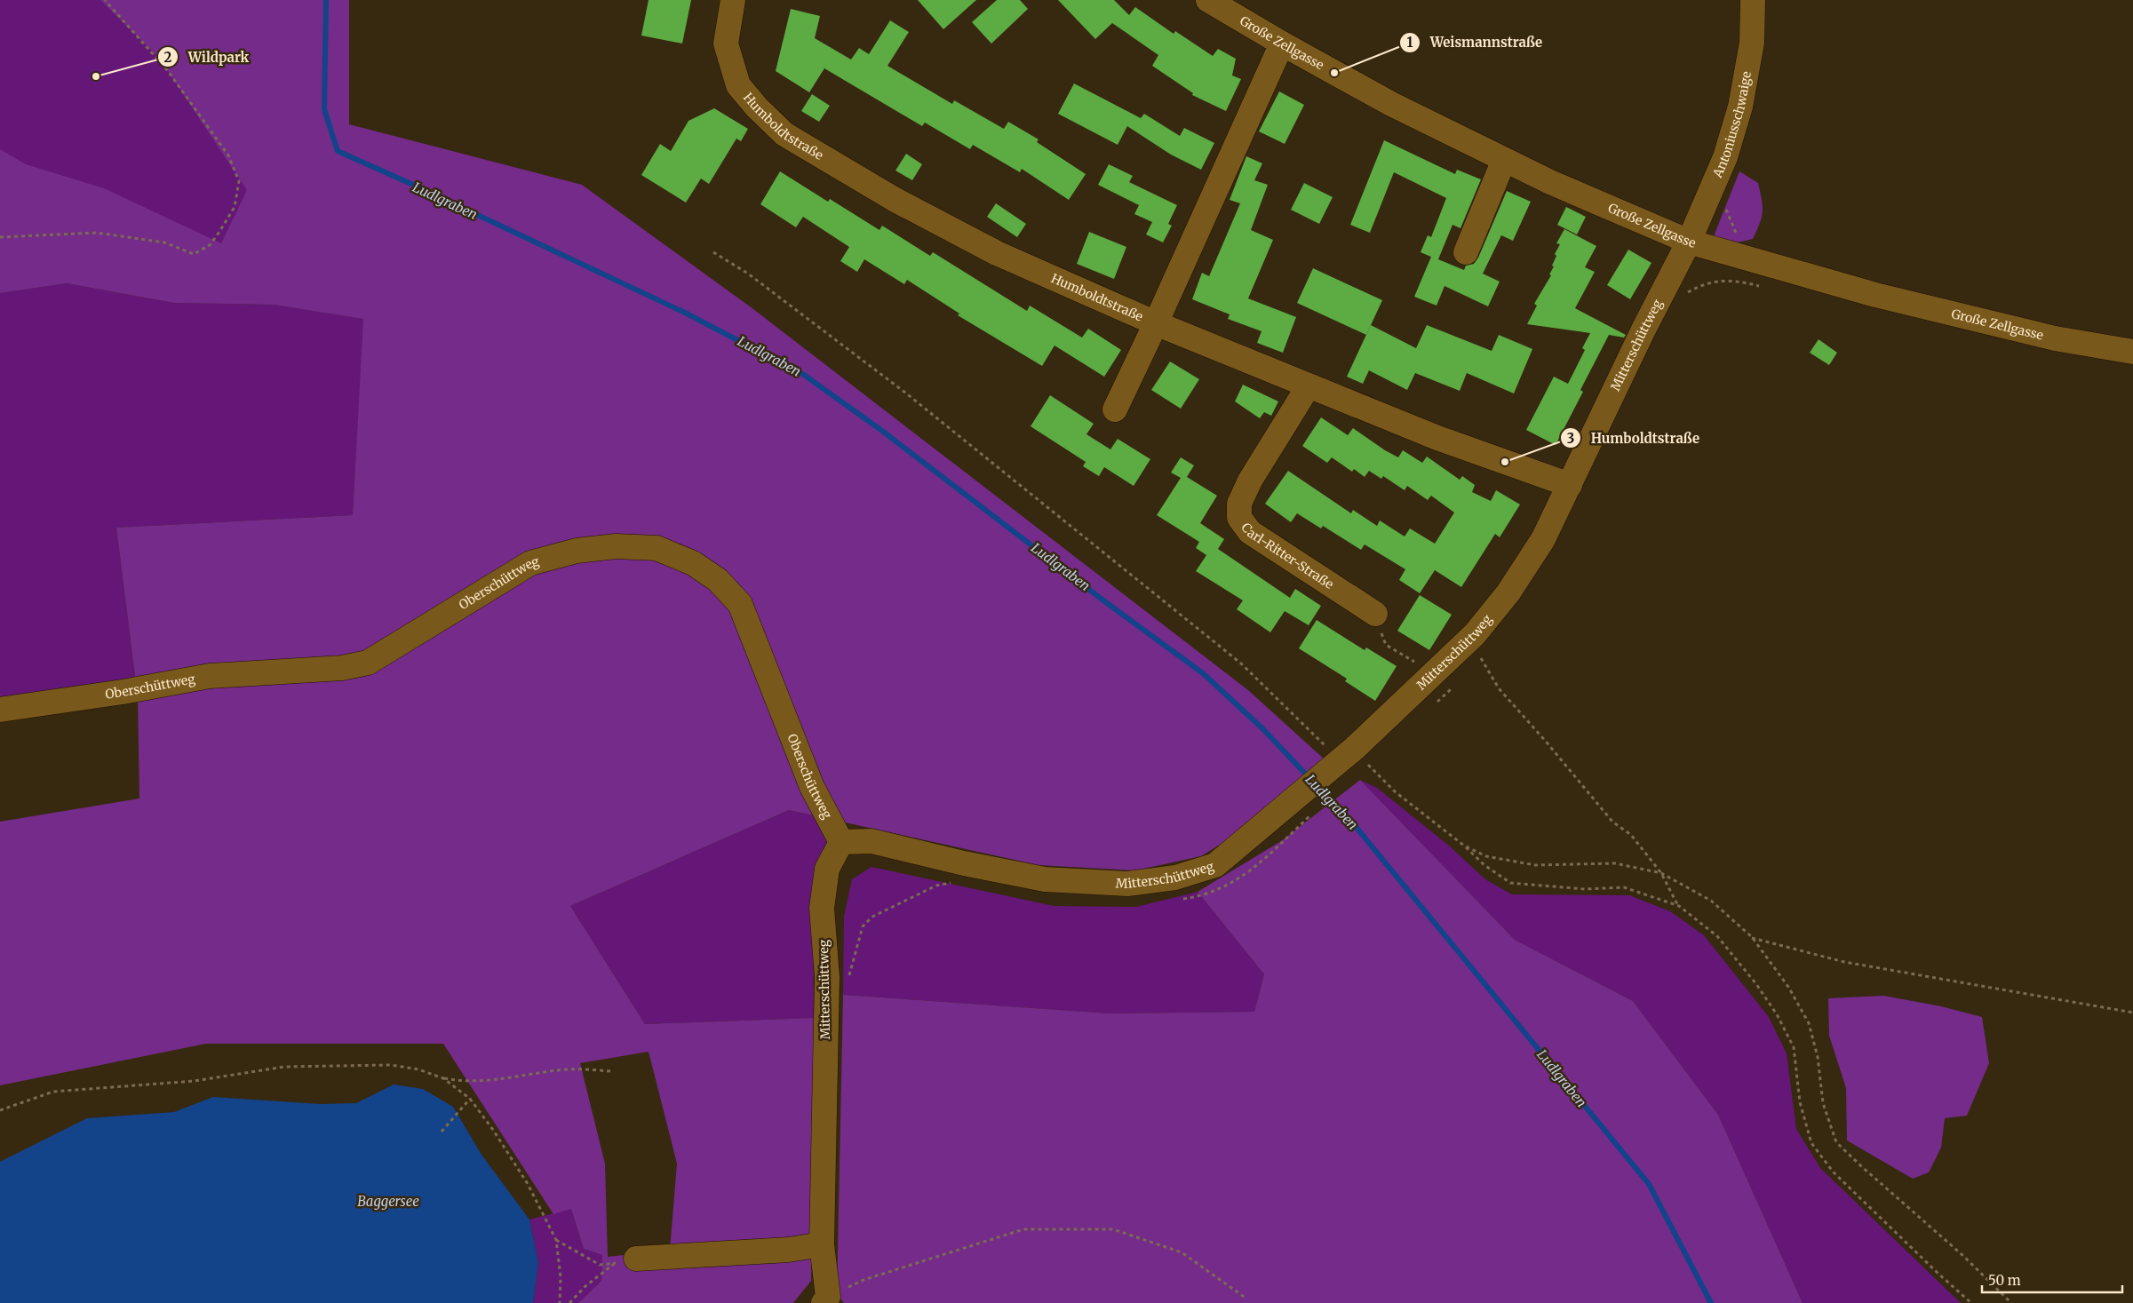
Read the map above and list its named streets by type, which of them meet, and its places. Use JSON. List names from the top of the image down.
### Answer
{
  "streets": {
    "street": [
      "Große Zellgasse",
      "Antoniusschwaige",
      "Humboldtstraße",
      "Mitterschüttweg",
      "Carl-Ritter-Straße",
      "Oberschüttweg"
    ]
  },
  "crossings": [
    ["Große Zellgasse", "Antoniusschwaige"],
    ["Große Zellgasse", "Mitterschüttweg"],
    ["Antoniusschwaige", "Mitterschüttweg"],
    ["Humboldtstraße", "Mitterschüttweg"],
    ["Humboldtstraße", "Carl-Ritter-Straße"],
    ["Mitterschüttweg", "Oberschüttweg"]
  ],
  "water": ["Ludlgraben", "Baggersee"],
  "places": ["Weismannstraße", "Wildpark", "Humboldtstraße"],
  "scale_bar": "50 m"
}
